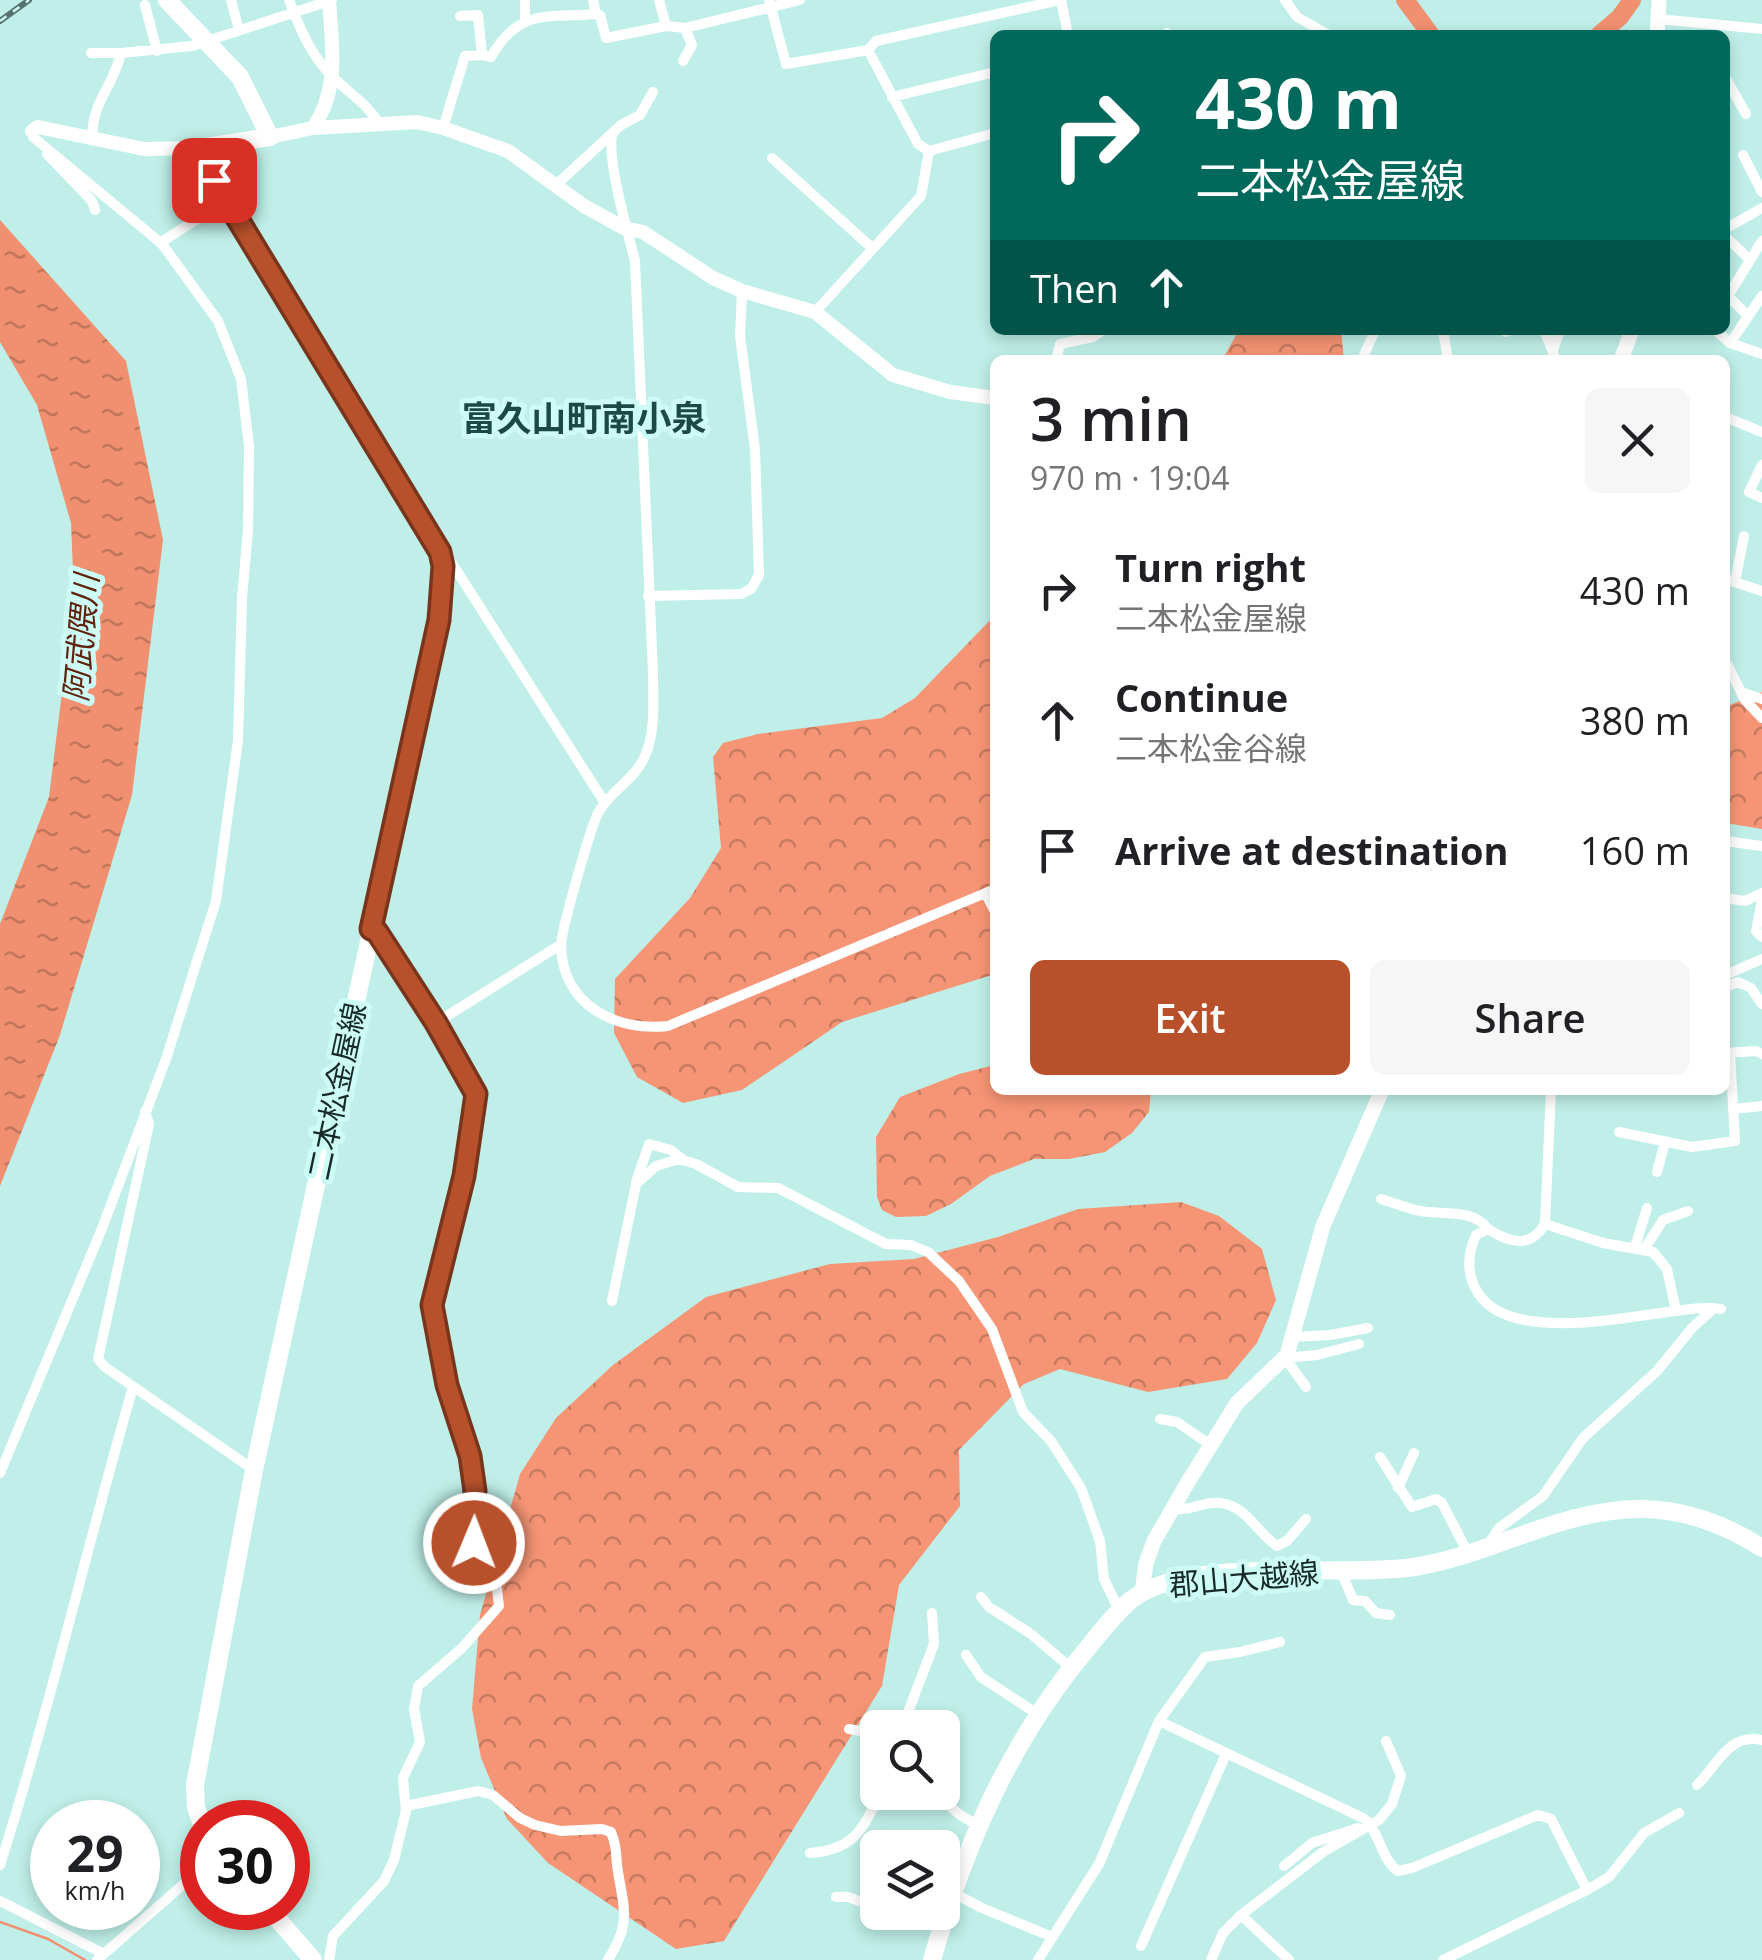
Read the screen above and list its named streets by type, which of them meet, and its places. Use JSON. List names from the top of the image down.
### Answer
{
  "streets": {
    "main road": ["二本松金屋線", "郡山大越線"]
  },
  "districts": ["富久山町南小泉"],
  "water": ["阿武隈川"],
  "page": {
    "turn": ["430 m", "二本松金屋線"],
    "then": "Then",
    "heading": ["3 min", "970 m · 19:04"],
    "list": [
      {
        "name": "Turn right",
        "note": "二本松金屋線",
        "value": "430 m"
      },
      {
        "name": "Continue",
        "note": "二本松金谷線",
        "value": "380 m"
      },
      {
        "name": "Arrive at destination",
        "value": "160 m"
      }
    ],
    "buttons": ["Exit", "Share"],
    "speed": "29 km/h",
    "limit": "30"
  }
}
